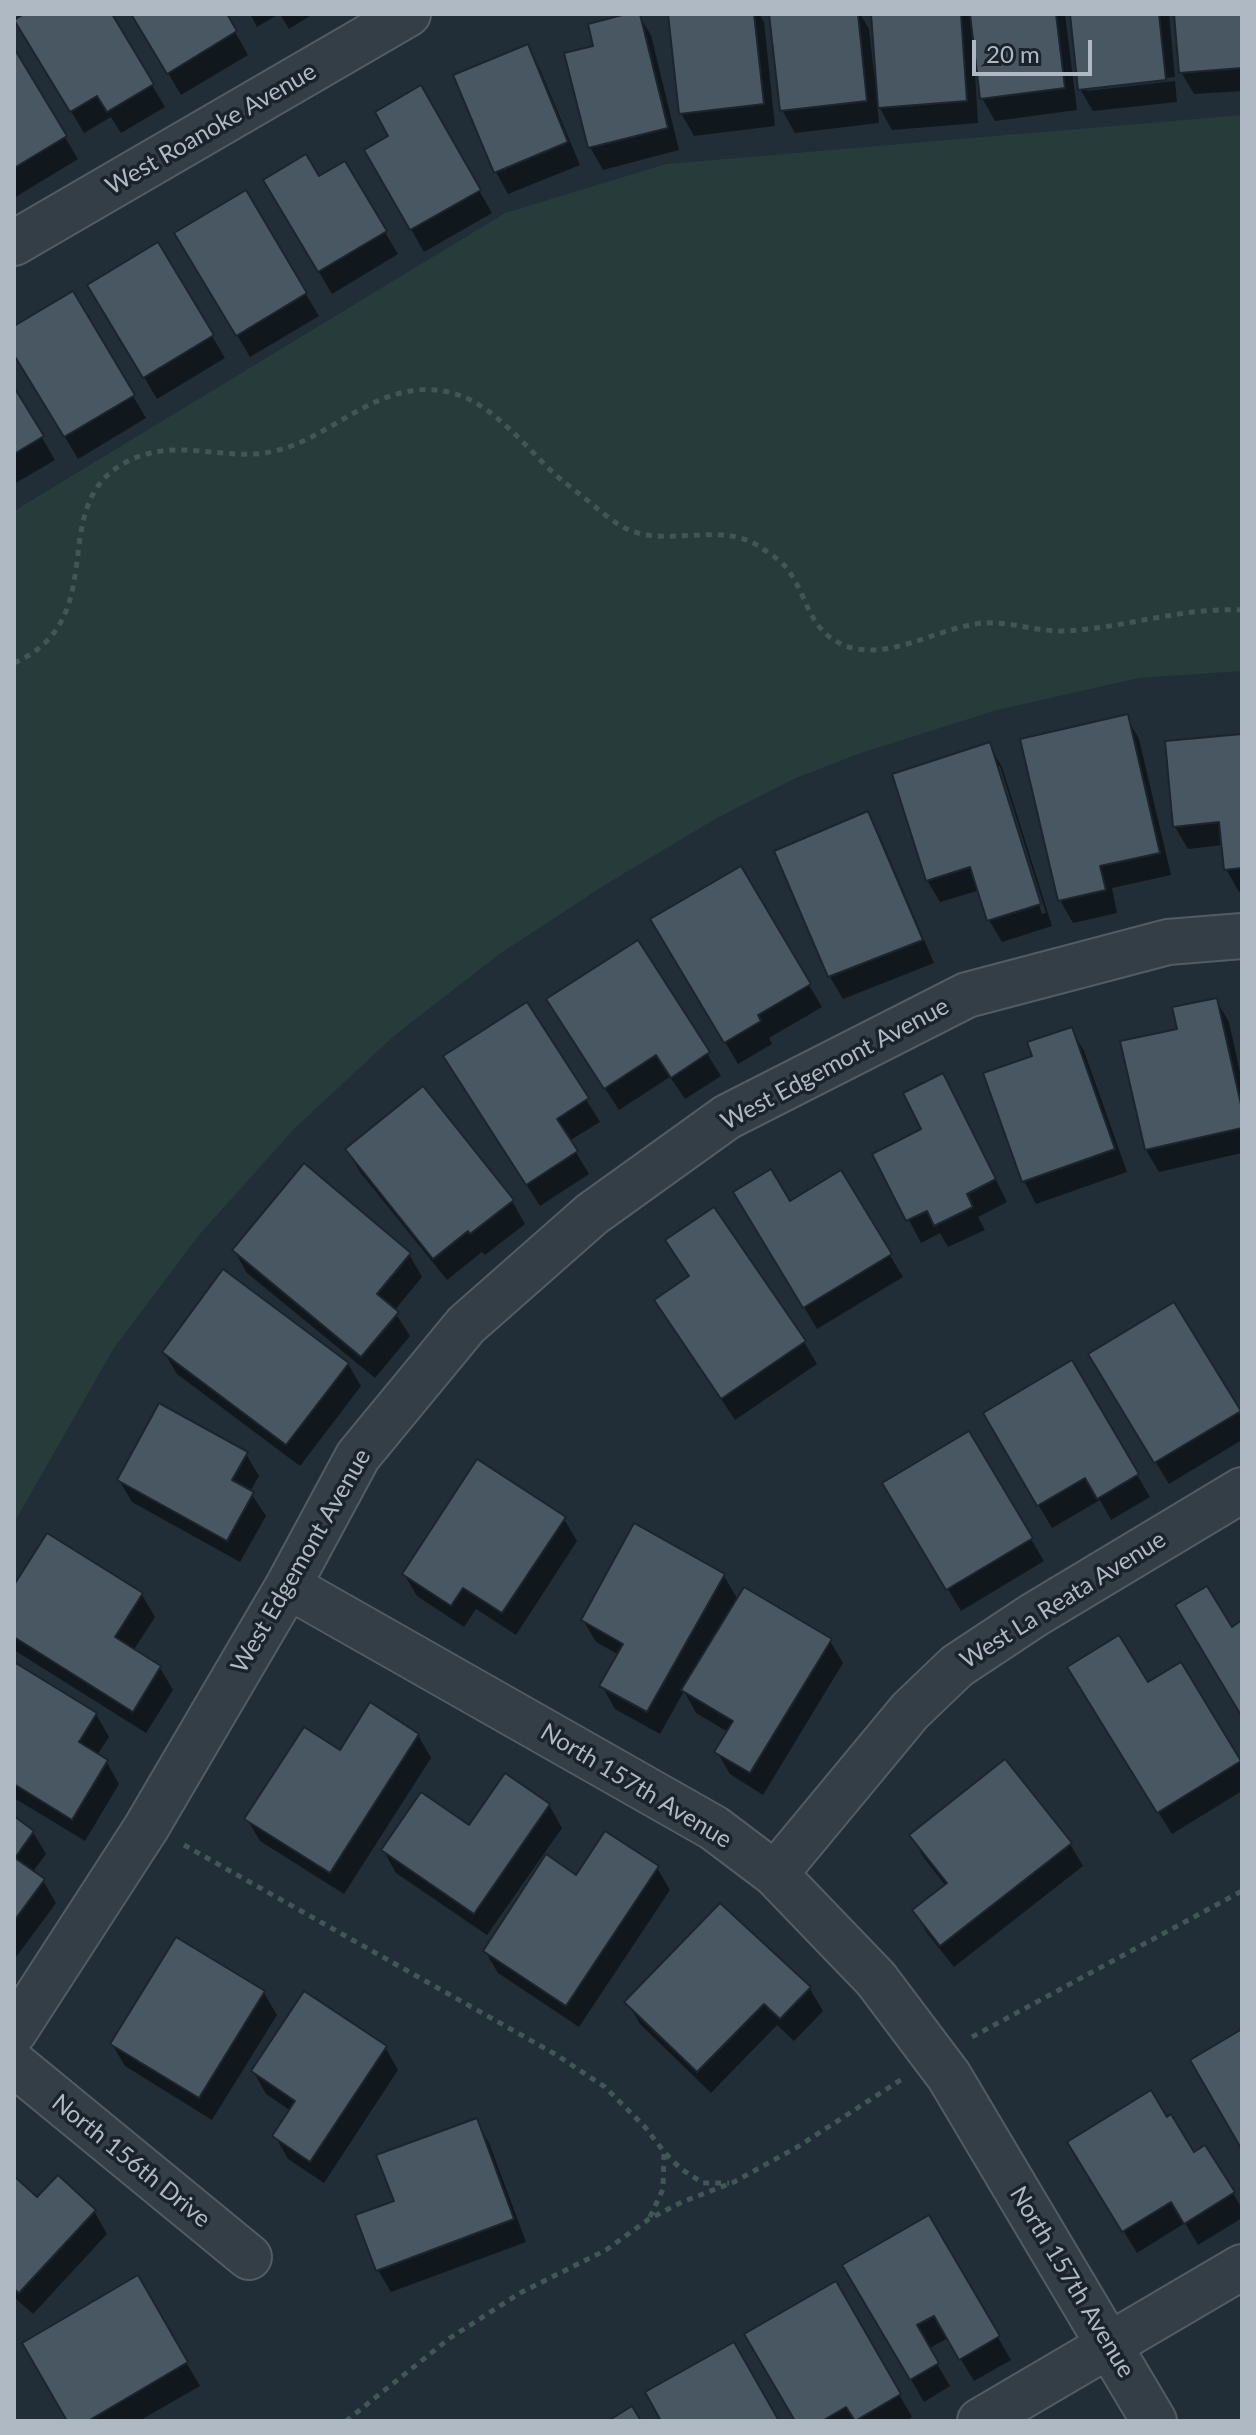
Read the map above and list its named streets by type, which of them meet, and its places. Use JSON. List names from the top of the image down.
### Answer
{
  "streets": {
    "street": [
      "West Roanoke Avenue",
      "West Edgemont Avenue",
      "West La Reata Avenue",
      "North 157th Avenue",
      "North 156th Drive"
    ]
  },
  "crossings": [
    ["West Edgemont Avenue", "North 157th Avenue"],
    ["West La Reata Avenue", "North 157th Avenue"]
  ],
  "scale_bar": "20 m"
}
